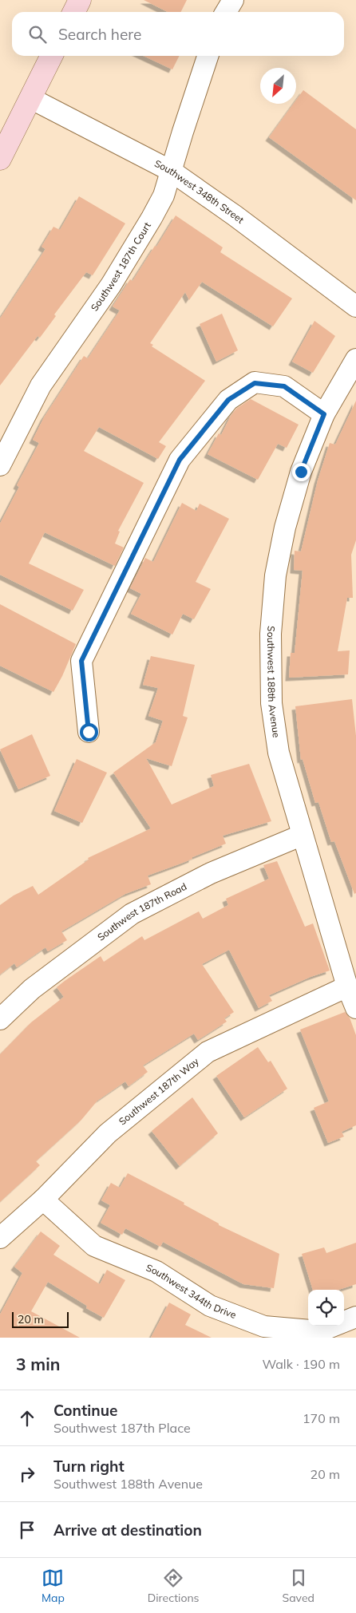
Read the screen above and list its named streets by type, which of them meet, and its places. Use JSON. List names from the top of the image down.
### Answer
{
  "streets": {
    "street": [
      "Southwest 348th Street",
      "Southwest 187th Court",
      "Southwest 188th Avenue",
      "Southwest 187th Road",
      "Southwest 187th Way",
      "Southwest 344th Drive"
    ]
  },
  "crossings": [
    ["Southwest 348th Street", "Southwest 187th Court"],
    ["Southwest 188th Avenue", "Southwest 187th Road"],
    ["Southwest 188th Avenue", "Southwest 187th Way"],
    ["Southwest 187th Way", "Southwest 344th Drive"]
  ],
  "scale_bar": "20 m",
  "north": "bottom left",
  "page": {
    "search": "Search here",
    "scale": "20 m",
    "heading": ["3 min", "Walk · 190 m"],
    "list": [
      ["Continue", "Southwest 187th Place", "170 m"],
      ["Turn right", "Southwest 188th Avenue", "20 m"],
      "Arrive at destination"
    ],
    "nav": ["Map", "Directions", "Saved"]
  }
}
